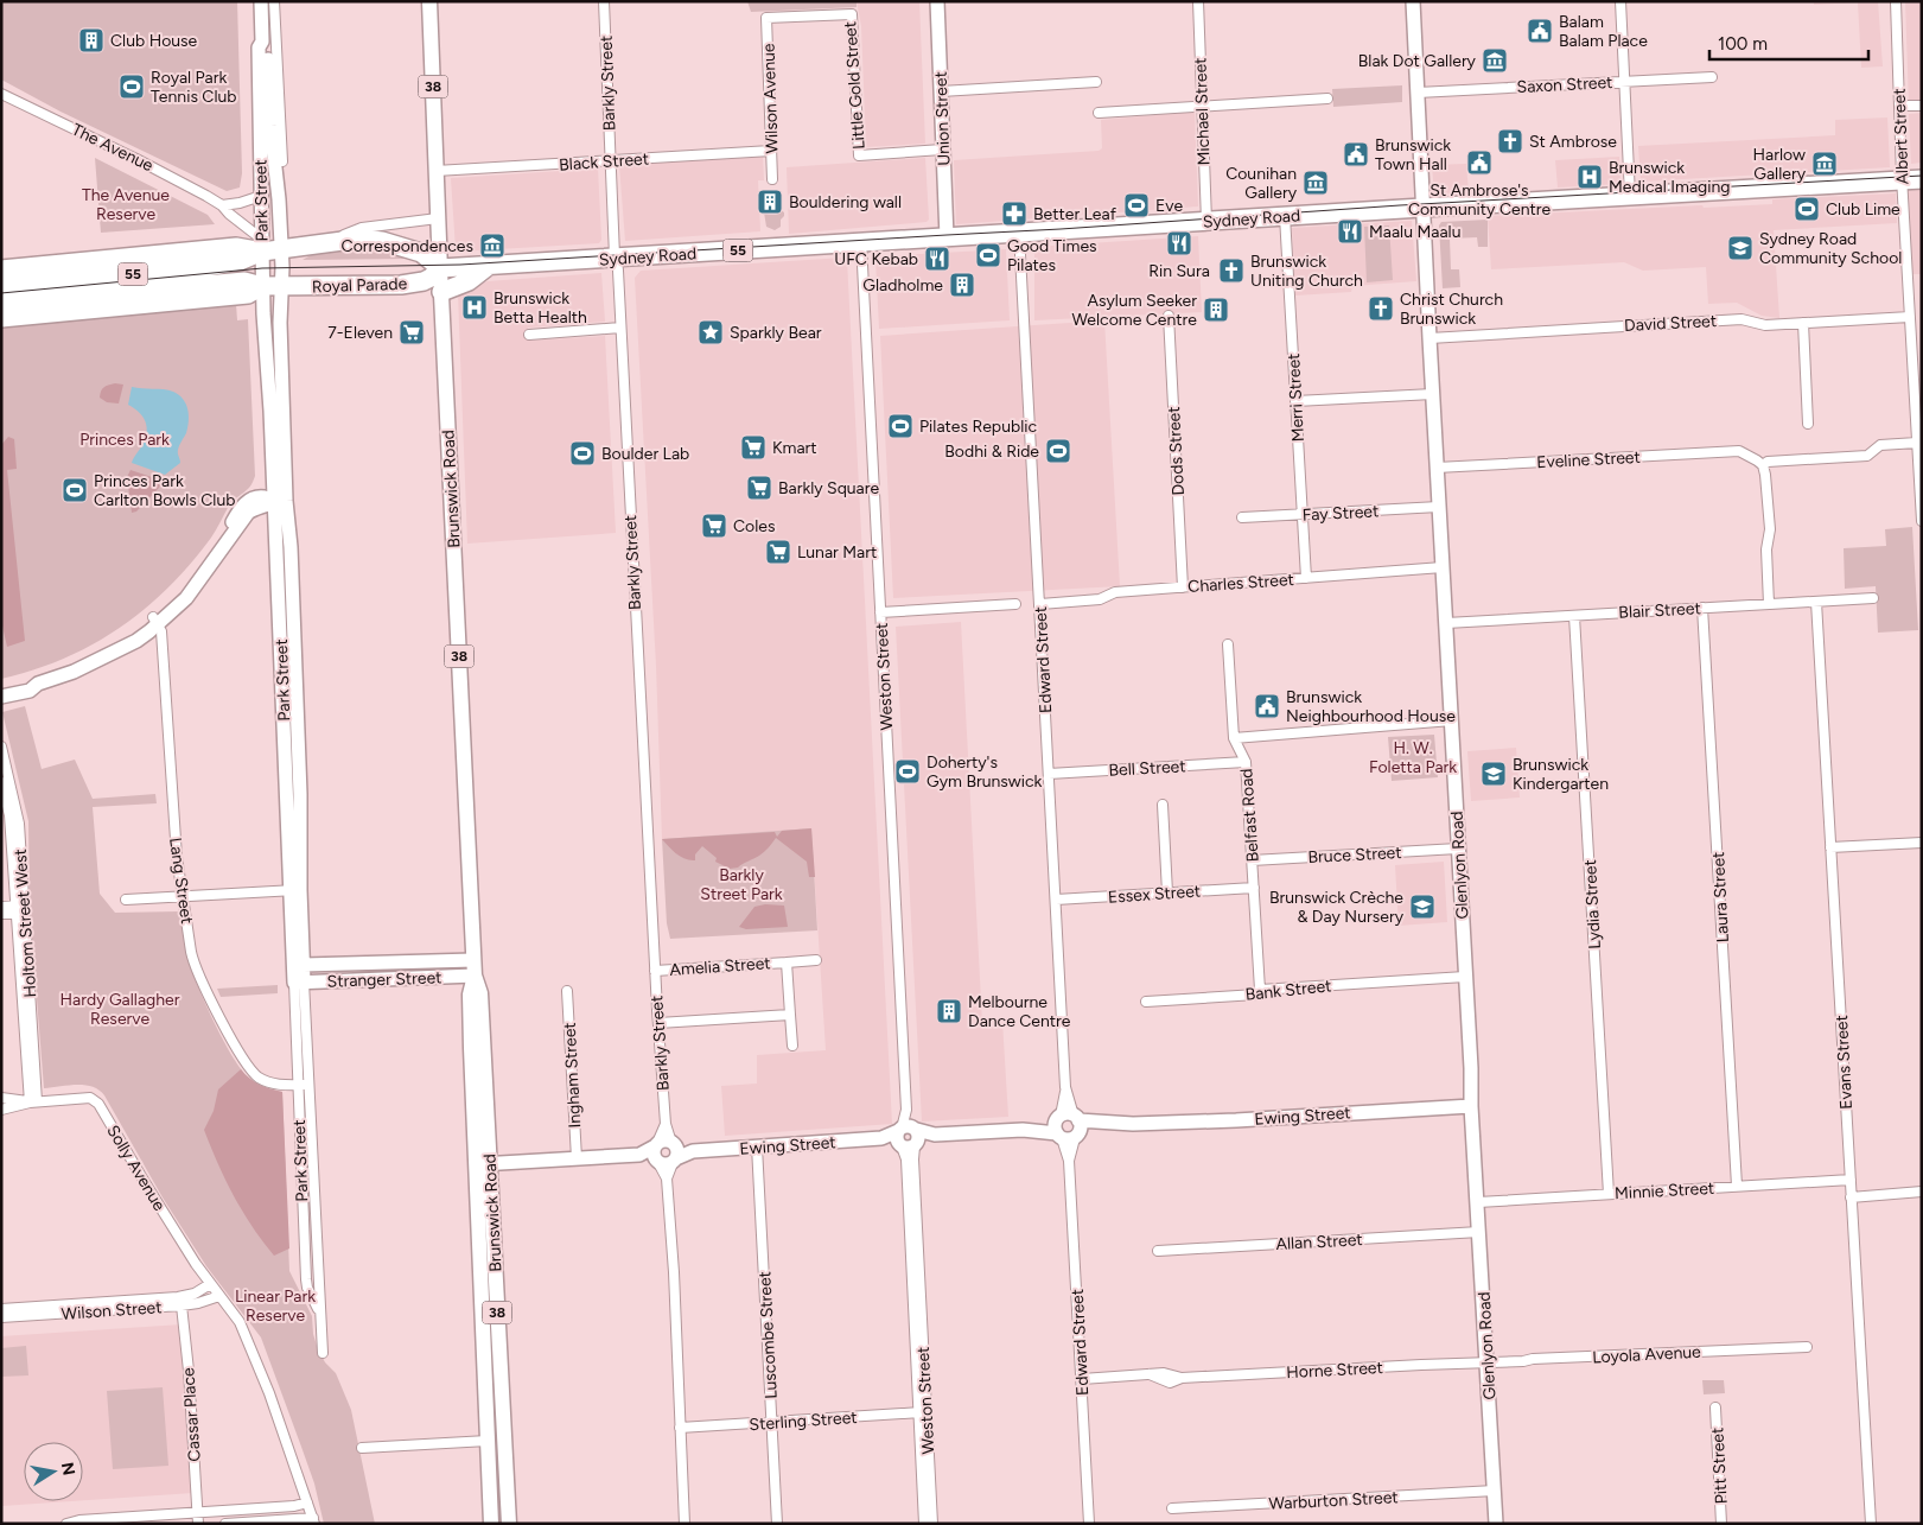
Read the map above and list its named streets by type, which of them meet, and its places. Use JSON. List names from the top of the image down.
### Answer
{
  "streets": {
    "highway": ["Sydney Road", "55", "Royal Parade"],
    "main road": ["38", "Brunswick Road"],
    "street": [
      "Barkly Street",
      "Saxon Street",
      "Little Gold Street",
      "Wilson Avenue",
      "Michael Street",
      "Union Street",
      "Albert Street",
      "The Avenue",
      "Black Street",
      "Park Street",
      "David Street",
      "Merri Street",
      "Dods Street",
      "Eveline Street",
      "Fay Street",
      "Charles Street",
      "Blair Street",
      "Edward Street",
      "Weston Street",
      "Bell Street",
      "Belfast Road",
      "Bruce Street",
      "Glenlyon Road",
      "Lang Street",
      "Essex Street",
      "Laura Street",
      "Lydia Street",
      "Holtom Street West",
      "Amelia Street",
      "Stranger Street",
      "Bank Street",
      "Evans Street",
      "Ingham Street",
      "Ewing Street",
      "Solly Avenue",
      "Minnie Street",
      "Allan Street",
      "Wilson Street",
      "Luscombe Street",
      "Loyola Avenue",
      "Horne Street",
      "Cassar Place",
      "Sterling Street",
      "Pitt Street",
      "Warburton Street"
    ]
  },
  "crossings": [
    ["Barkly Street", "Black Street"],
    ["Barkly Street", "Sydney Road"],
    ["Barkly Street", "Amelia Street"],
    ["Barkly Street", "Ewing Street"],
    ["Saxon Street", "Glenlyon Road"],
    ["Little Gold Street", "Wilson Avenue"],
    ["Little Gold Street", "Union Street"],
    ["Wilson Avenue", "Black Street"],
    ["Michael Street", "Sydney Road"],
    ["Union Street", "Sydney Road"],
    ["Albert Street", "Sydney Road"],
    ["Albert Street", "David Street"],
    ["The Avenue", "Park Street"],
    ["The Avenue", "Royal Parade"],
    ["Black Street", "Brunswick Road"],
    ["Park Street", "Royal Parade"],
    ["Park Street", "Lang Street"],
    ["Park Street", "Stranger Street"],
    ["Sydney Road", "Royal Parade"],
    ["Sydney Road", "Merri Street"],
    ["Sydney Road", "Brunswick Road"],
    ["Sydney Road", "Edward Street"],
    ["Sydney Road", "Weston Street"],
    ["Sydney Road", "Glenlyon Road"],
    ["Royal Parade", "Brunswick Road"],
    ["David Street", "Glenlyon Road"],
    ["Merri Street", "Fay Street"],
    ["Merri Street", "Charles Street"],
    ["Dods Street", "Charles Street"],
    ["Eveline Street", "Glenlyon Road"],
    ["Brunswick Road", "Stranger Street"],
    ["Fay Street", "Glenlyon Road"],
    ["Charles Street", "Edward Street"],
    ["Charles Street", "Glenlyon Road"],
    ["Blair Street", "Glenlyon Road"],
    ["Blair Street", "Laura Street"],
    ["Blair Street", "Lydia Street"],
    ["Blair Street", "Evans Street"],
    ["Edward Street", "Bell Street"],
    ["Edward Street", "Essex Street"],
    ["Edward Street", "Ewing Street"],
    ["Edward Street", "Horne Street"],
    ["Weston Street", "Ewing Street"],
    ["Weston Street", "Sterling Street"],
    ["Bell Street", "Belfast Road"],
    ["Belfast Road", "Bruce Street"],
    ["Belfast Road", "Essex Street"],
    ["Belfast Road", "Bank Street"],
    ["Bruce Street", "Glenlyon Road"],
    ["Glenlyon Road", "Bank Street"],
    ["Glenlyon Road", "Ewing Street"],
    ["Glenlyon Road", "Minnie Street"],
    ["Glenlyon Road", "Allan Street"],
    ["Glenlyon Road", "Loyola Avenue"],
    ["Glenlyon Road", "Horne Street"],
    ["Glenlyon Road", "Warburton Street"],
    ["Laura Street", "Minnie Street"],
    ["Lydia Street", "Minnie Street"],
    ["Holtom Street West", "Solly Avenue"],
    ["Evans Street", "Minnie Street"],
    ["Ewing Street", "Luscombe Street"],
    ["Solly Avenue", "Wilson Street"],
    ["Wilson Street", "Cassar Place"],
    ["Luscombe Street", "Sterling Street"],
    ["Loyola Avenue", "Horne Street"]
  ],
  "parks": [
    "The Avenue Reserve",
    "Princes Park",
    "H. W. Foletta Park",
    "Barkly Street Park",
    "Hardy Gallagher Reserve",
    "Linear Park Reserve"
  ],
  "places": {
    "public building": [
      "Balam Balam Place",
      "Brunswick Town Hall",
      "St Ambrose's Community Centre",
      "Brunswick Neighbourhood House"
    ],
    "building": [
      "Club House",
      "Bouldering wall",
      "Gladholme",
      "Asylum Seeker Welcome Centre",
      "Melbourne Dance Centre"
    ],
    "museum": [
      "Blak Dot Gallery",
      "Harlow Gallery",
      "Counihan Gallery",
      "Correspondences"
    ],
    "sports": [
      "Royal Park Tennis Club",
      "Eve",
      "Club Lime",
      "Good Times Pilates",
      "Pilates Republic",
      "Bodhi & Ride",
      "Boulder Lab",
      "Princes Park Carlton Bowls Club",
      "Doherty's Gym Brunswick"
    ],
    "church": ["St Ambrose", "Brunswick Uniting Church", "Christ Church Brunswick"],
    "hospital": ["Brunswick Medical Imaging", "Brunswick Betta Health"],
    "pharmacy": ["Better Leaf"],
    "restaurant": ["Maalu Maalu", "Rin Sura", "UFC Kebab"],
    "school or university": ["Sydney Road Community School", "Brunswick Kindergarten", "Brunswick Crèche & Day Nursery"],
    "supermarket": [
      "7-Eleven",
      "Kmart",
      "Barkly Square",
      "Coles",
      "Lunar Mart"
    ],
    "place": ["Sparkly Bear"]
  },
  "scale_bar": "100 m",
  "north": "right"
}
